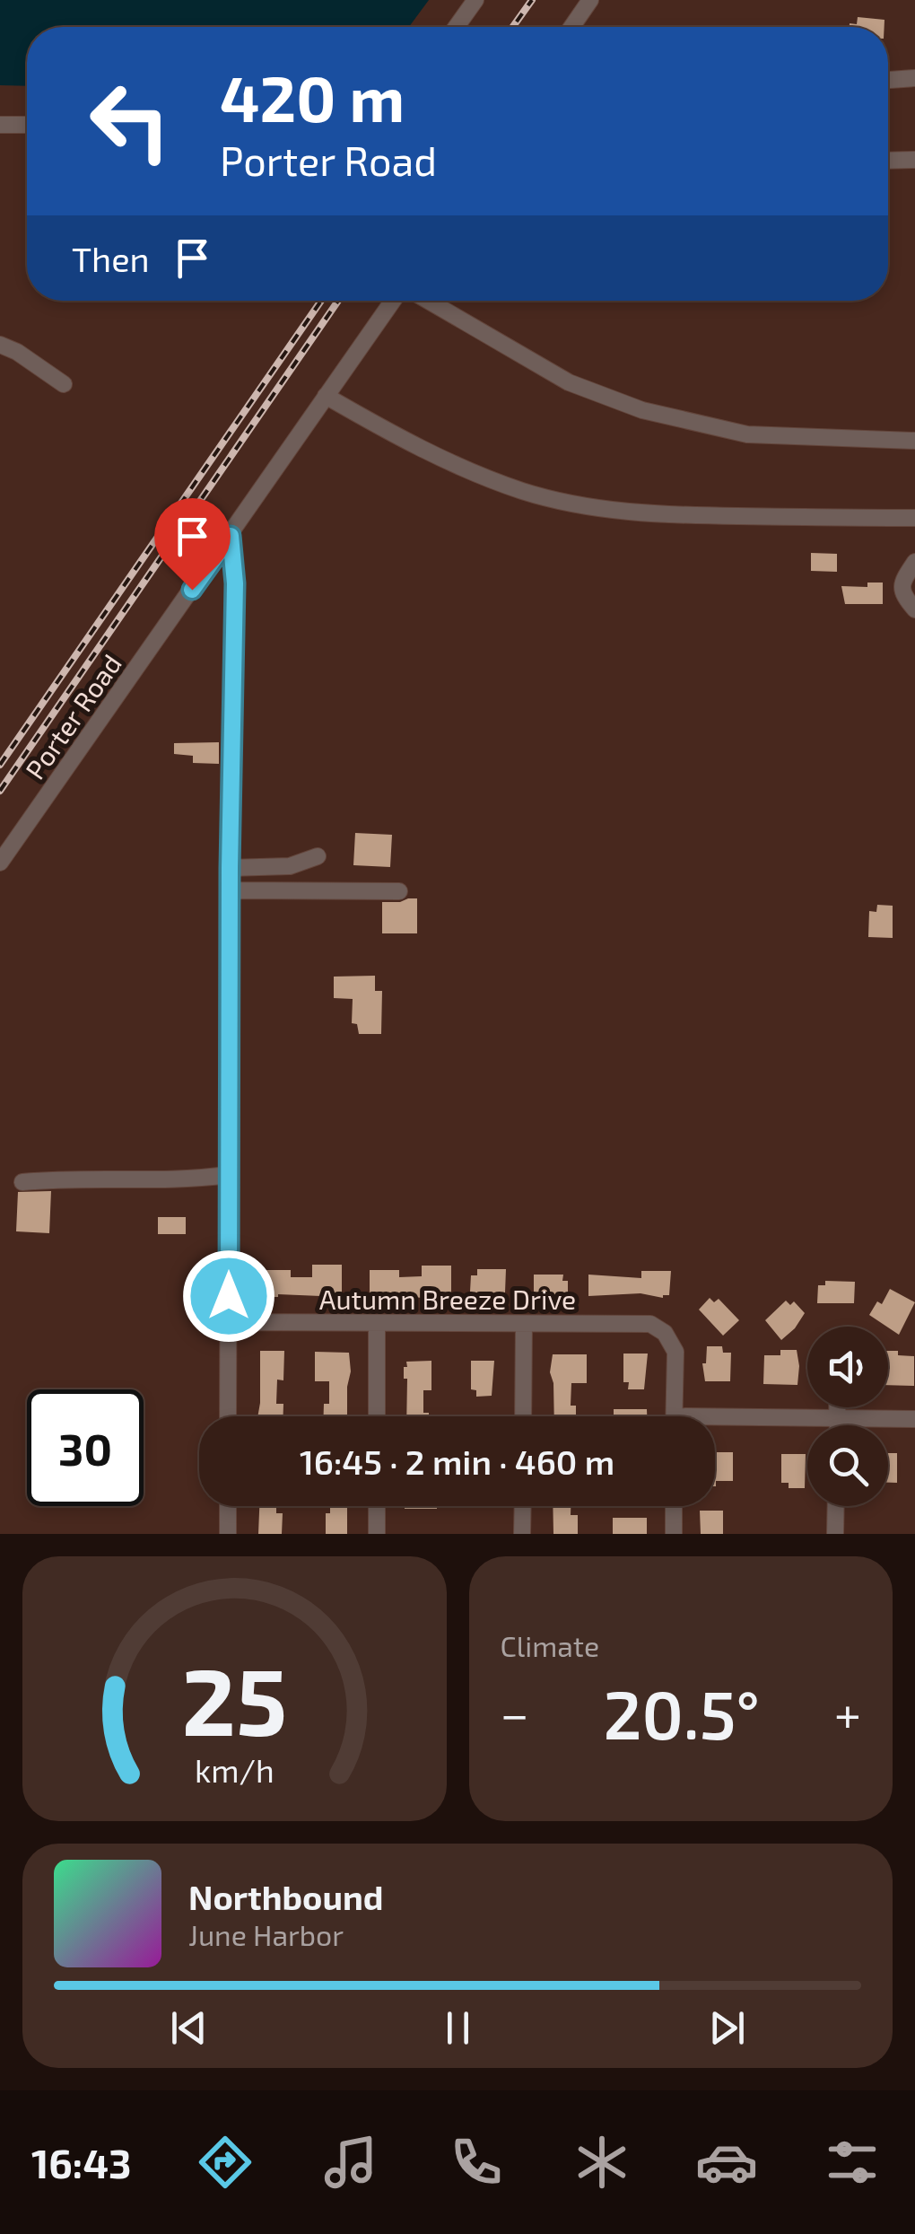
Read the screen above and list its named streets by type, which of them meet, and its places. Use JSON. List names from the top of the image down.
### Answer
{
  "streets": {
    "street": ["Porter Road", "Autumn Breeze Drive"]
  },
  "page": {
    "turn": ["420 m", "Porter Road"],
    "then": "Then",
    "limit": "30",
    "trip": "16:45 · 2 min · 460 m",
    "tile": "Climate",
    "heat": ["−", "20.5°", "+"],
    "song": ["Northbound", "June Harbor"],
    "tabs": "16:43",
    "gauge": ["25", "km/h"]
  }
}
